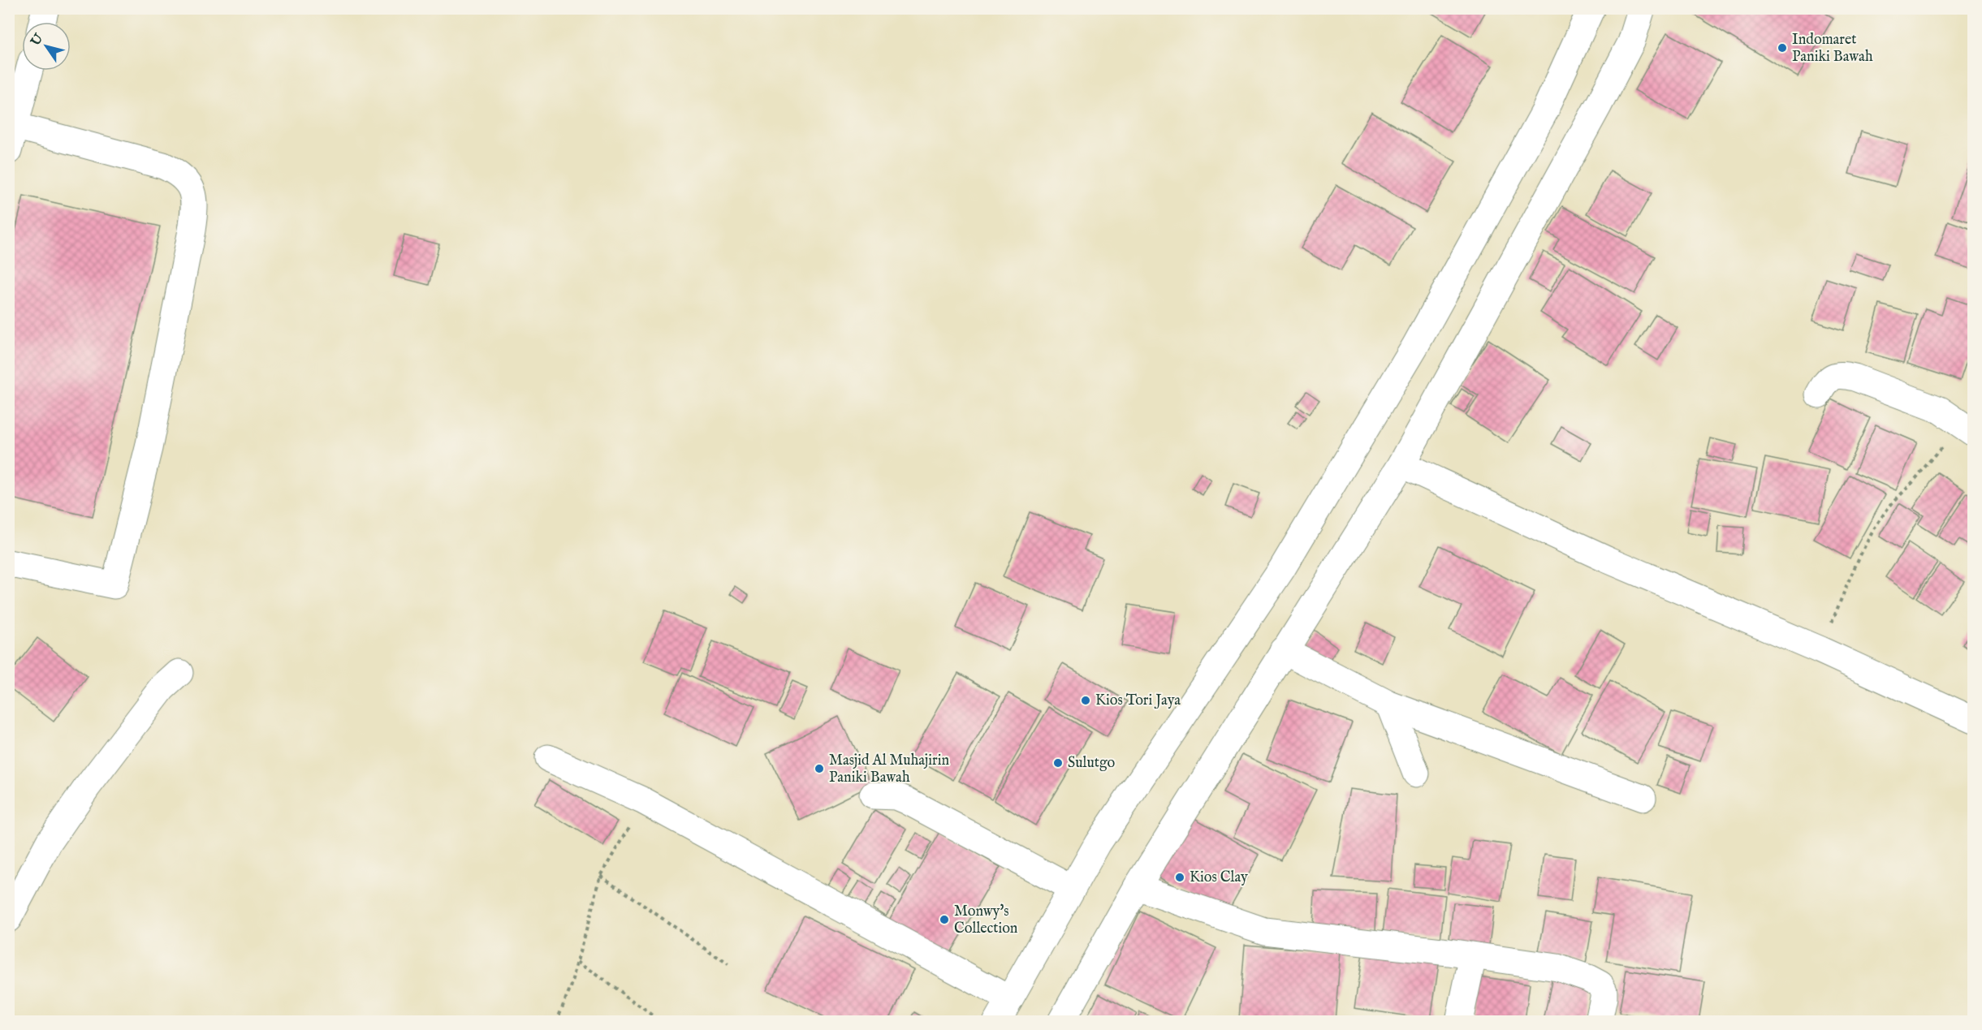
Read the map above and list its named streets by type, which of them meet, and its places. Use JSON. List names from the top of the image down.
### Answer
{
  "places": [
    "Indomaret Paniki Bawah",
    "Kios Tori Jaya",
    "Sulutgo",
    "Masjid Al Muhajirin Paniki Bawah",
    "Kios Clay",
    "Monwy's Collection"
  ],
  "north": "top left"
}
